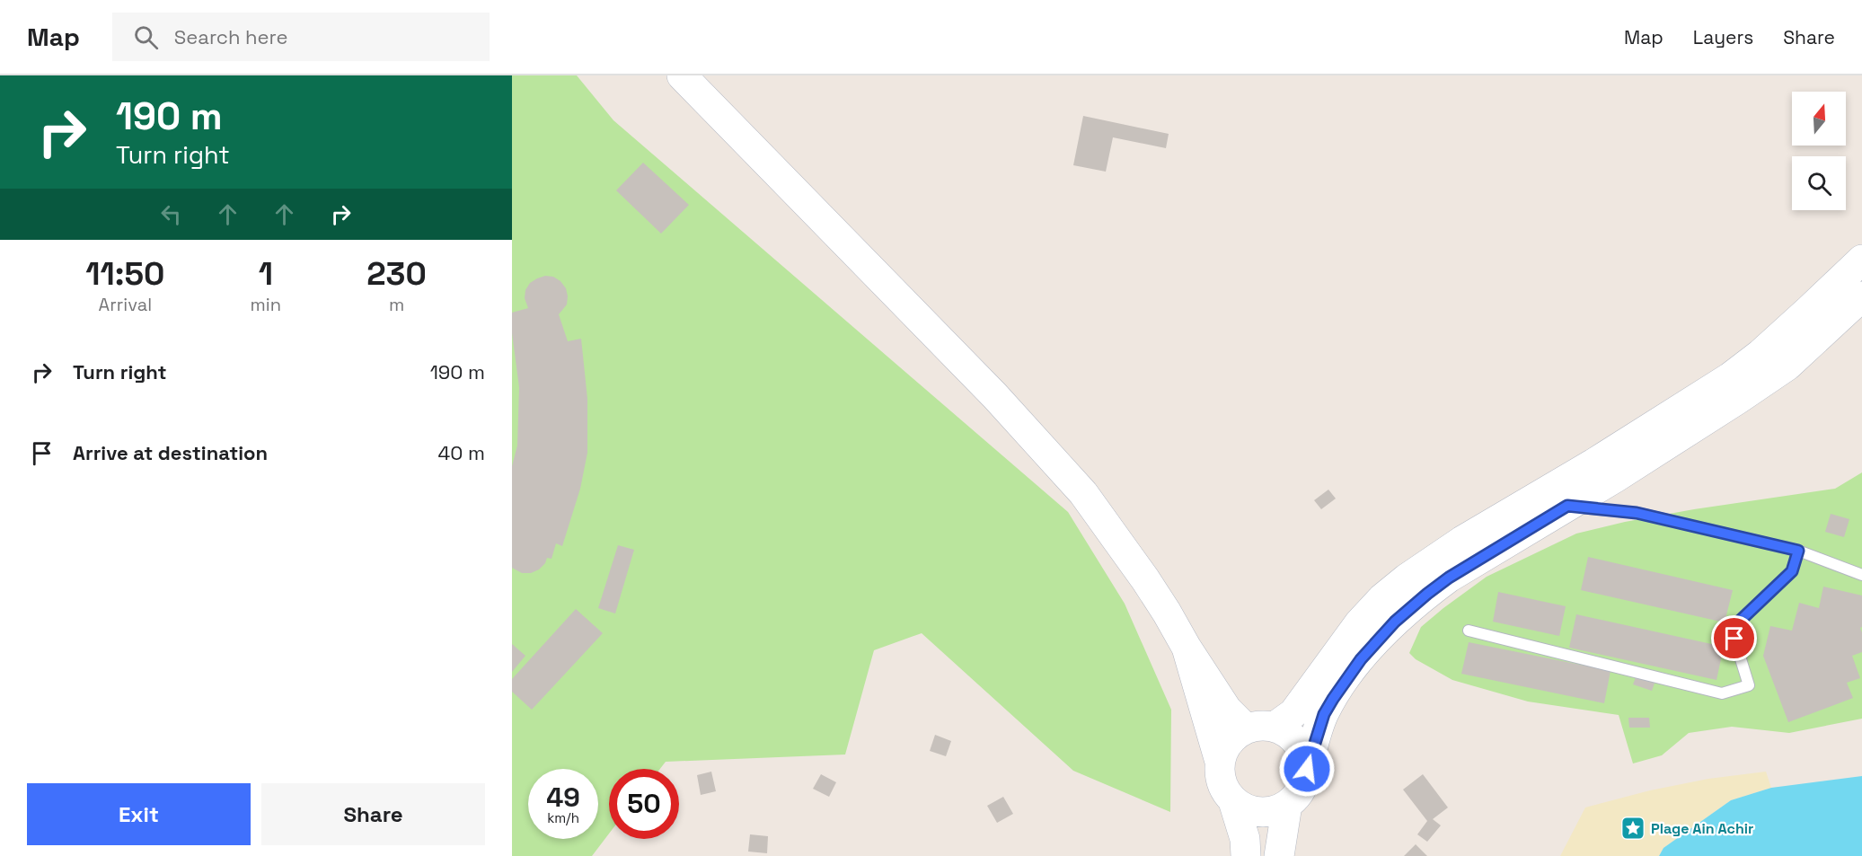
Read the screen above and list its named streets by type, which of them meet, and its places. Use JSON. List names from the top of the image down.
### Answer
{
  "places": {
    "place": ["Plage Ain Achir"]
  },
  "north": "top",
  "page": {
    "header": "Map",
    "search": "Search here",
    "nav": ["Map", "Layers", "Share"],
    "turn": ["190 m", "Turn right"],
    "eta": [
      "11:50",
      "Arrival",
      "1",
      "min",
      "230",
      "m"
    ],
    "list": [
      {
        "name": "Turn right",
        "value": "190 m"
      },
      {
        "name": "Arrive at destination",
        "value": "40 m"
      }
    ],
    "speed": "49 km/h",
    "limit": "50",
    "buttons": ["Exit", "Share"]
  }
}
